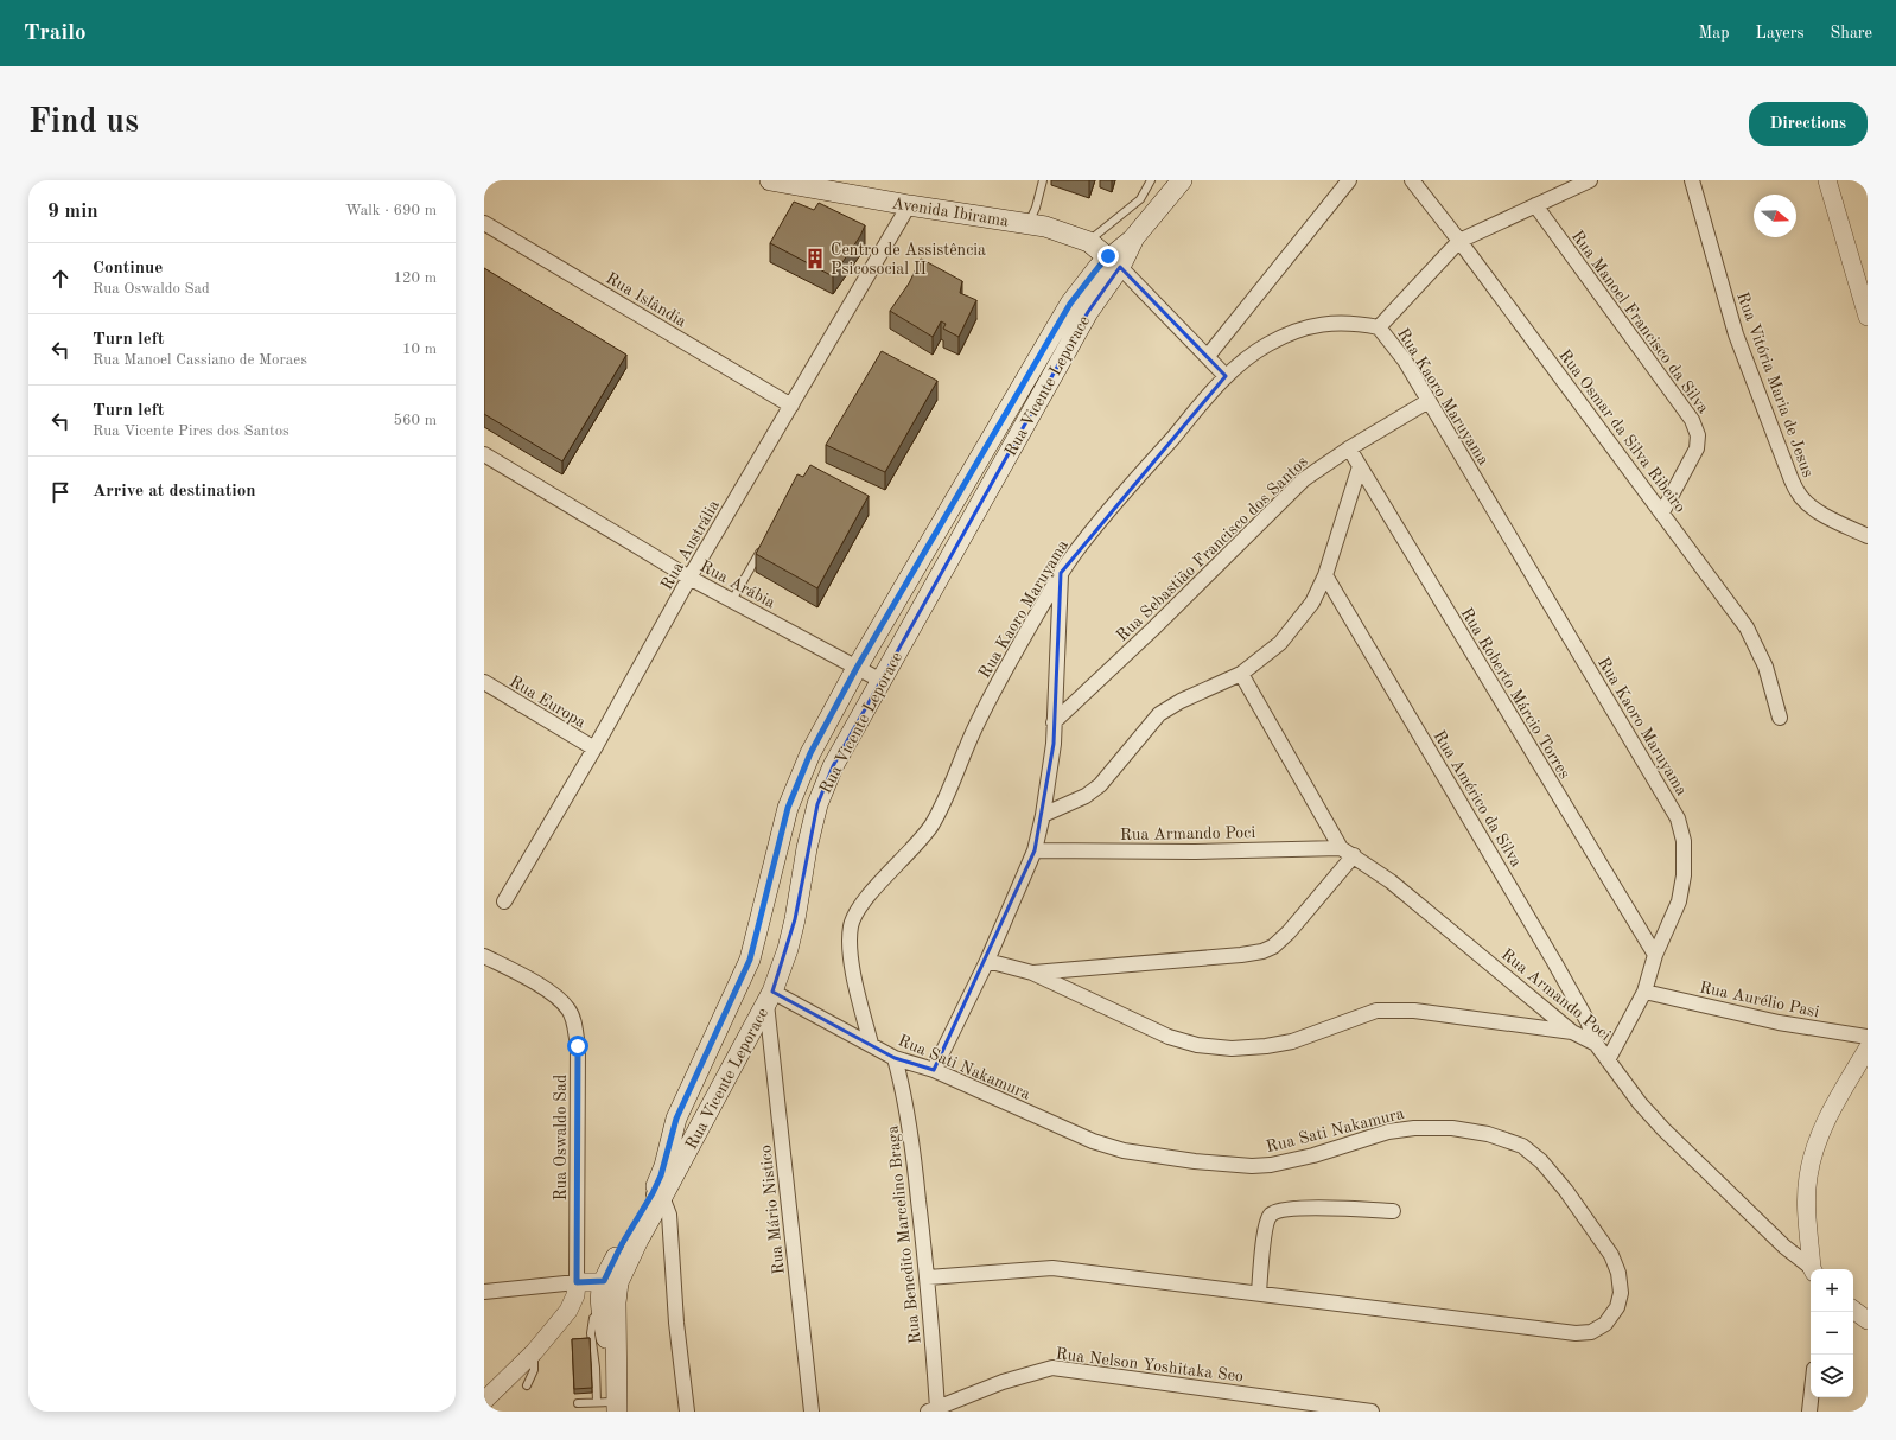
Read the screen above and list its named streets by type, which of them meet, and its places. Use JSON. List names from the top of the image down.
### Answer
{
  "streets": {
    "main road": ["Avenida Ibirama", "Rua Vicente Leporace"],
    "street": [
      "Rua Islândia",
      "Rua Manoel Francisco da Silva",
      "Rua Vitória Maria de Jesus",
      "Rua Kaoro Maruyama",
      "Rua Osmar da Silva Ribeiro",
      "Rua Austrália",
      "Rua Sebastião Francisco dos Santos",
      "Rua Arábia",
      "Rua Roberto Márcio Torres",
      "Rua Europa",
      "Rua Américo da Silva",
      "Rua Armando Poci",
      "Rua Aurélio Pasi",
      "Rua Sati Nakamura",
      "Rua Oswaldo Sad",
      "Rua Mário Nistico",
      "Rua Benedito Marcelino Braga",
      "Rua Nelson Yoshitaka Seo"
    ]
  },
  "crossings": [
    ["Avenida Ibirama", "Rua Vicente Leporace"],
    ["Avenida Ibirama", "Rua Austrália"],
    ["Rua Islândia", "Rua Austrália"],
    ["Rua Manoel Francisco da Silva", "Rua Osmar da Silva Ribeiro"],
    ["Rua Vicente Leporace", "Rua Arábia"],
    ["Rua Vicente Leporace", "Rua Sati Nakamura"],
    ["Rua Vicente Leporace", "Rua Mário Nistico"],
    ["Rua Kaoro Maruyama", "Rua Sebastião Francisco dos Santos"],
    ["Rua Kaoro Maruyama", "Rua Roberto Márcio Torres"],
    ["Rua Kaoro Maruyama", "Rua Armando Poci"],
    ["Rua Kaoro Maruyama", "Rua Aurélio Pasi"],
    ["Rua Kaoro Maruyama", "Rua Sati Nakamura"],
    ["Rua Austrália", "Rua Arábia"],
    ["Rua Austrália", "Rua Europa"],
    ["Rua Sebastião Francisco dos Santos", "Rua Roberto Márcio Torres"],
    ["Rua Américo da Silva", "Rua Armando Poci"],
    ["Rua Sati Nakamura", "Rua Mário Nistico"],
    ["Rua Sati Nakamura", "Rua Benedito Marcelino Braga"],
    ["Rua Benedito Marcelino Braga", "Rua Nelson Yoshitaka Seo"]
  ],
  "places": {
    "building": ["Centro de Assistência Psicosocial II"]
  },
  "north": "right",
  "page": {
    "header": "Trailo",
    "nav": ["Map", "Layers", "Share"],
    "buttons": "Directions",
    "title": "Find us",
    "heading": ["9 min", "Walk · 690 m"],
    "list": [
      ["Continue", "Rua Oswaldo Sad", "120 m"],
      ["Turn left", "Rua Manoel Cassiano de Moraes", "10 m"],
      ["Turn left", "Rua Vicente Pires dos Santos", "560 m"],
      "Arrive at destination"
    ],
    "map_buttons": ["+", "−"]
  }
}
